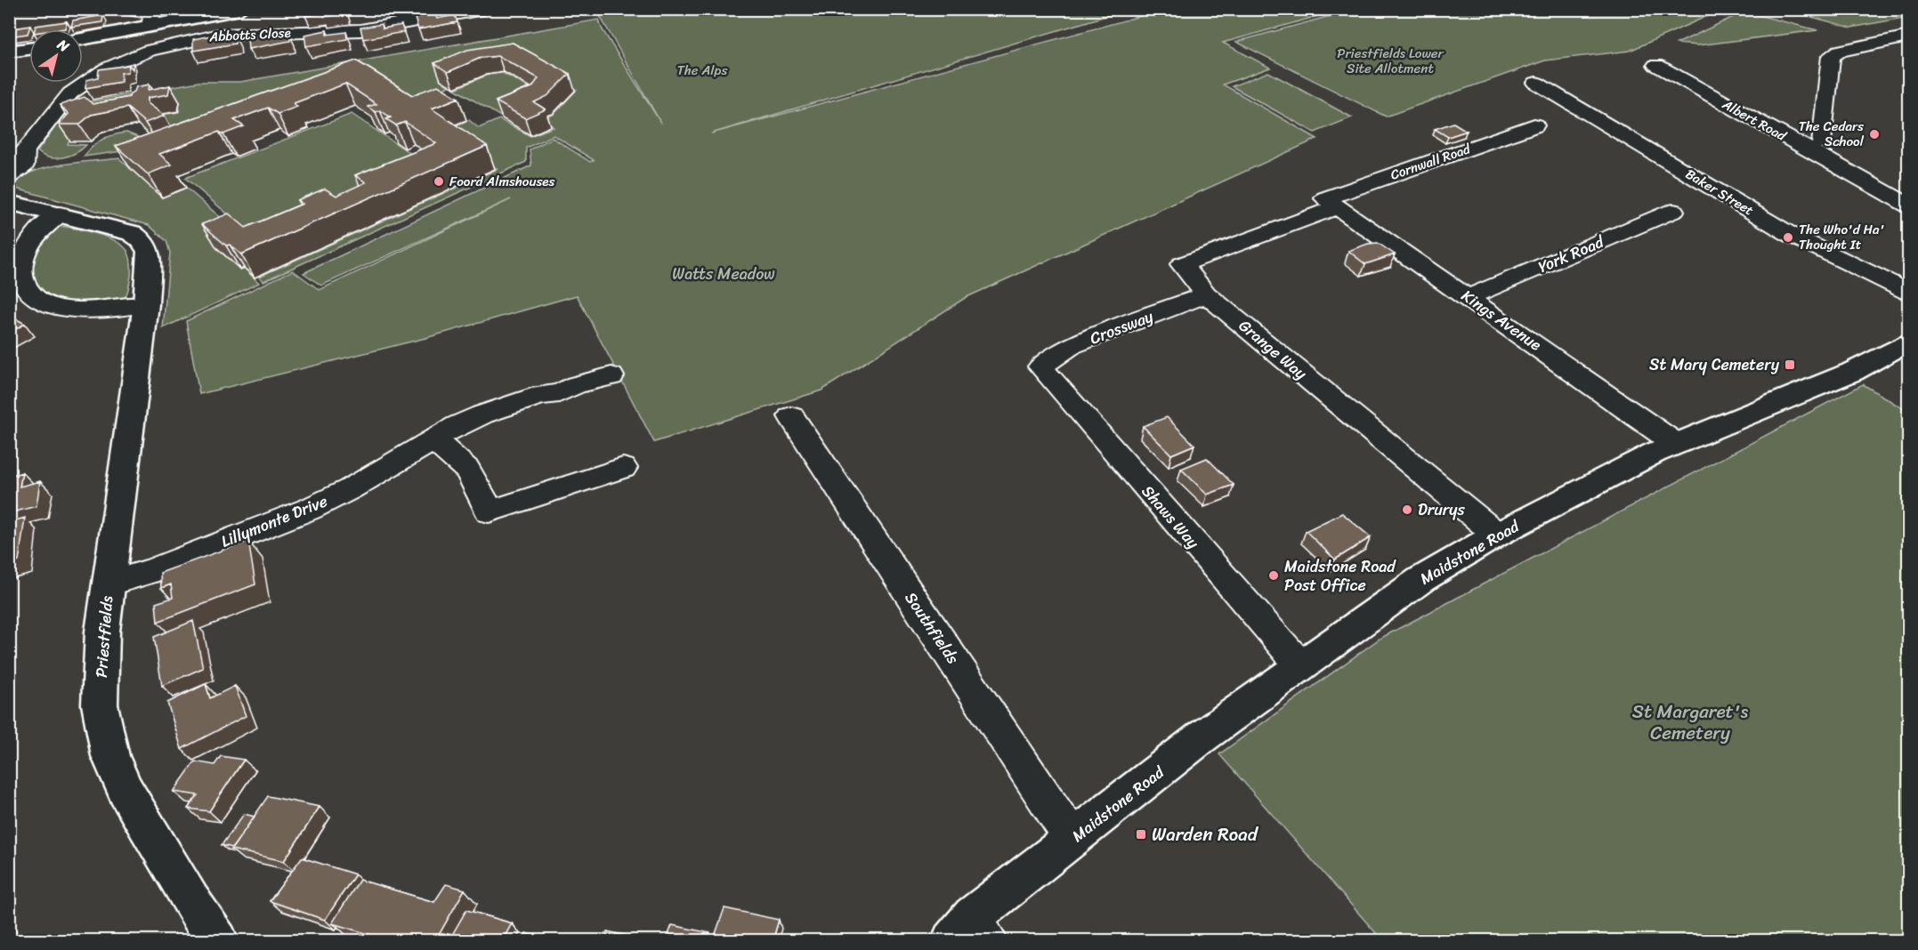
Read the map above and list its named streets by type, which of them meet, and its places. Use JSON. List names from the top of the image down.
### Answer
{
  "streets": {
    "street": [
      "Abbotts Close",
      "Albert Road",
      "Cornwall Road",
      "Baker Street",
      "York Road",
      "Kings Avenue",
      "Crossway",
      "Grange Way",
      "Shaws Way",
      "Lillymonte Drive",
      "Maidstone Road",
      "Southfields",
      "Priestfields"
    ]
  },
  "crossings": [
    ["Cornwall Road", "Kings Avenue"],
    ["Cornwall Road", "Grange Way"],
    ["York Road", "Kings Avenue"],
    ["Kings Avenue", "Grange Way"],
    ["Kings Avenue", "Maidstone Road"],
    ["Crossway", "Grange Way"],
    ["Crossway", "Shaws Way"],
    ["Grange Way", "Maidstone Road"],
    ["Shaws Way", "Maidstone Road"],
    ["Lillymonte Drive", "Priestfields"],
    ["Maidstone Road", "Southfields"]
  ],
  "parks": [
    "Priestfields Lower Site Allotment",
    "The Alps",
    "Watts Meadow",
    "St Margaret's Cemetery"
  ],
  "places": {
    "other": [
      "The Cedars School",
      "Foord Almshouses",
      "The Who'd Ha' Thought It",
      "Drurys",
      "Maidstone Road Post Office"
    ],
    "transit": ["St Mary Cemetery", "Warden Road"]
  },
  "north": "top right"
}
